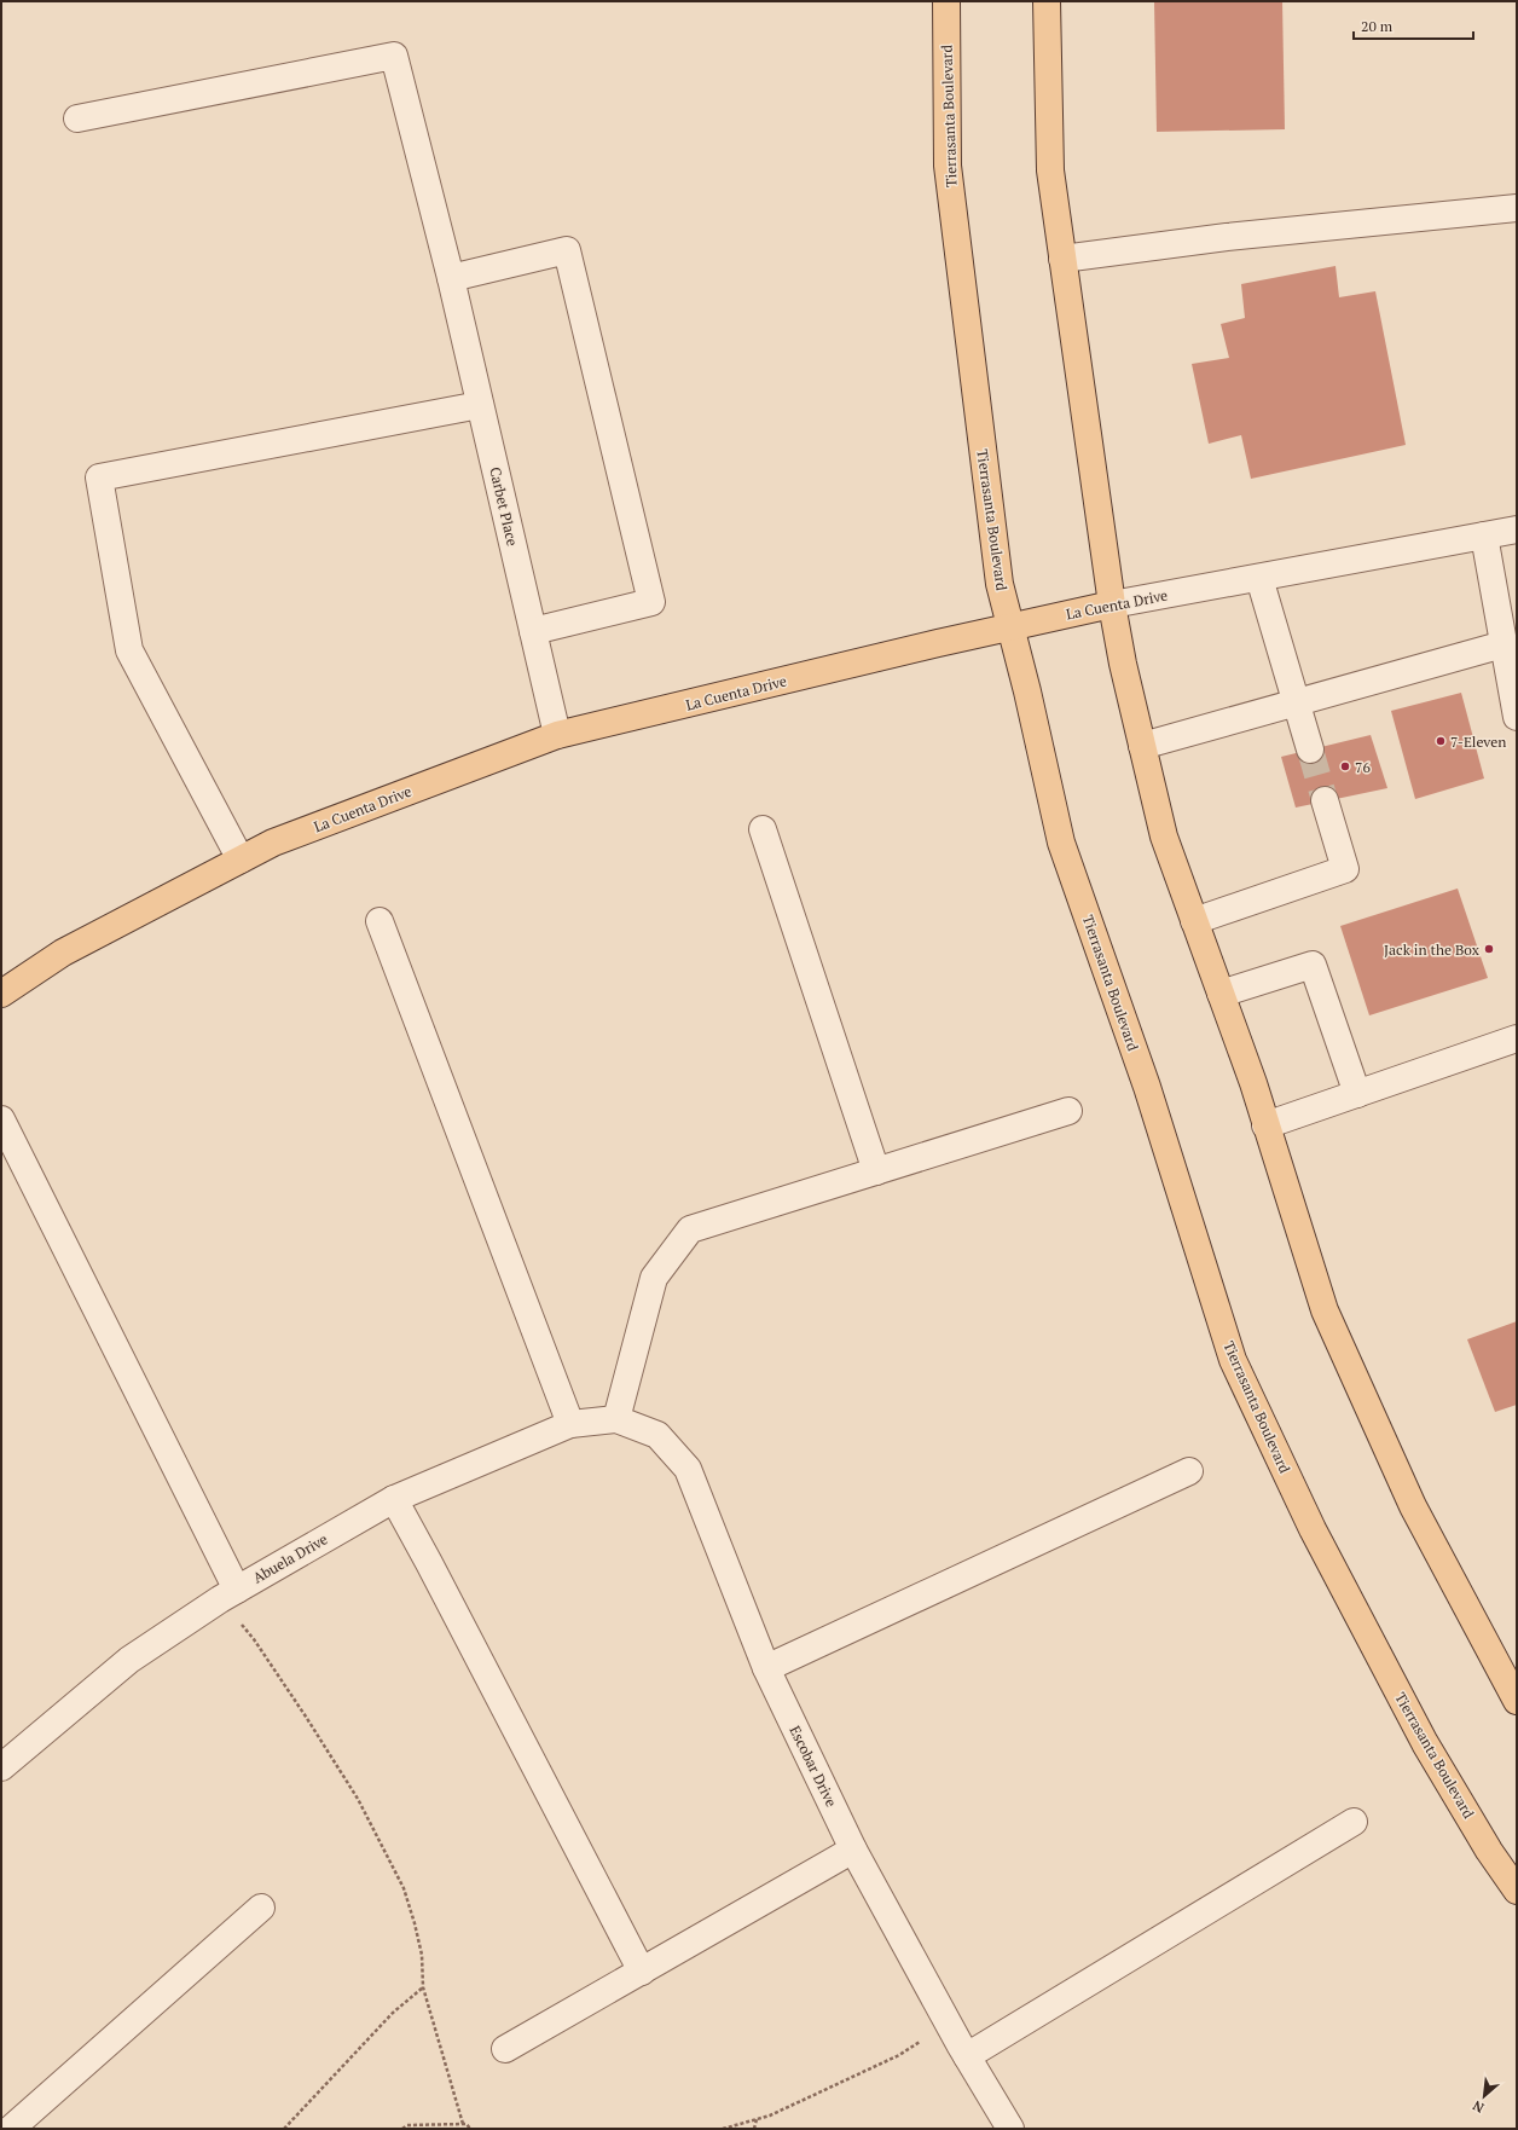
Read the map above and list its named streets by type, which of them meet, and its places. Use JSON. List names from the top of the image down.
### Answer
{
  "streets": {
    "main road": ["Tierrasanta Boulevard", "La Cuenta Drive"],
    "street": ["Carbet Place", "Abuela Drive", "Escobar Drive"]
  },
  "crossings": [
    ["Tierrasanta Boulevard", "La Cuenta Drive"],
    ["Carbet Place", "La Cuenta Drive"],
    ["Abuela Drive", "Escobar Drive"]
  ],
  "places": ["7-Eleven", "76", "Jack in the Box"],
  "scale_bar": "20 m",
  "north": "bottom left"
}
